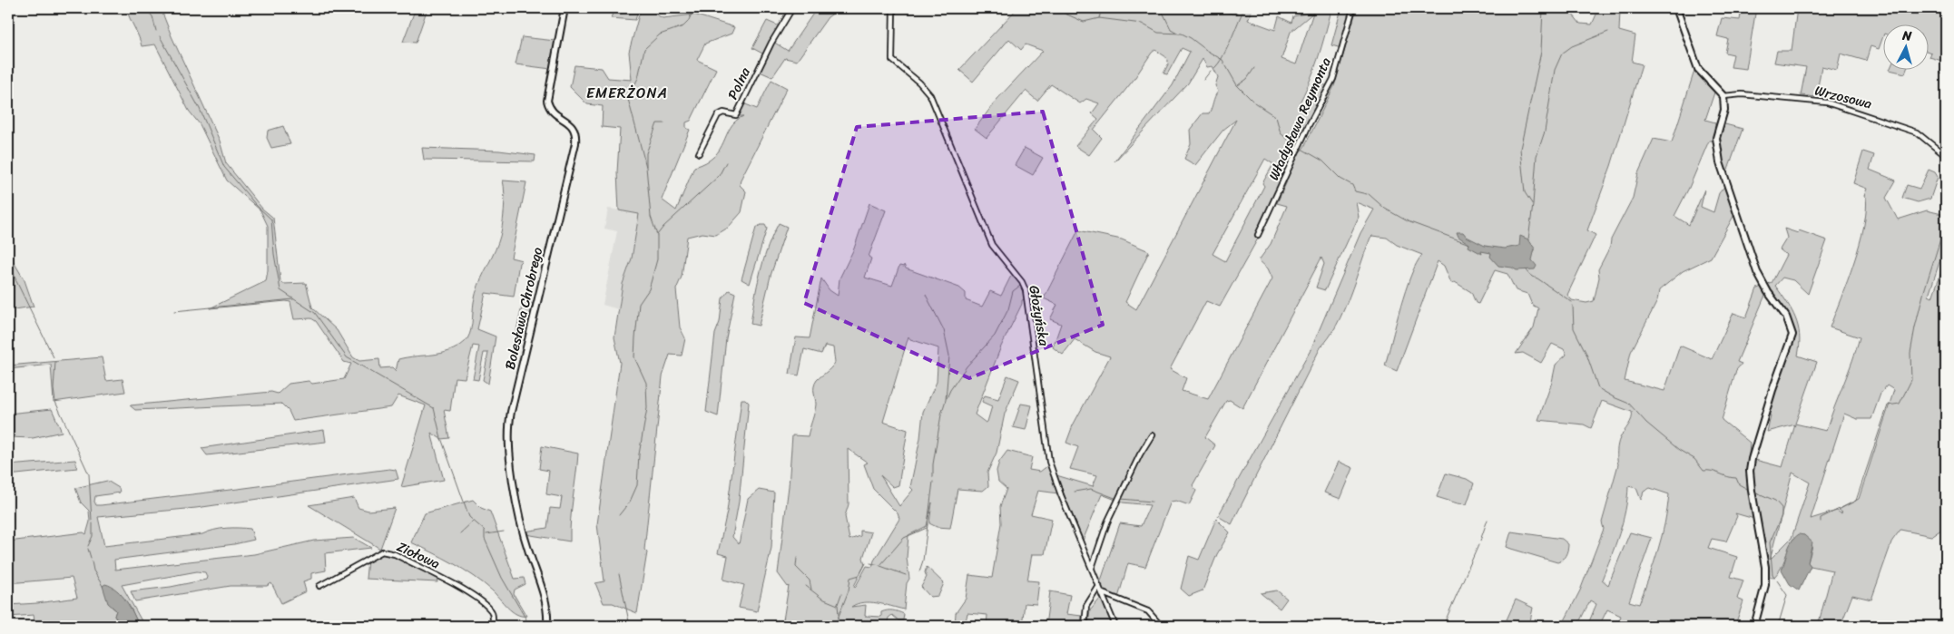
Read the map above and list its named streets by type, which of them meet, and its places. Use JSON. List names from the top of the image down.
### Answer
{
  "streets": {
    "street": [
      "Polna",
      "Wrzosowa",
      "Władysława Reymonta",
      "Bolesława Chrobrego",
      "Głożyńska",
      "Ziołowa"
    ]
  },
  "districts": ["EMERŻONA"],
  "north": "top"
}
